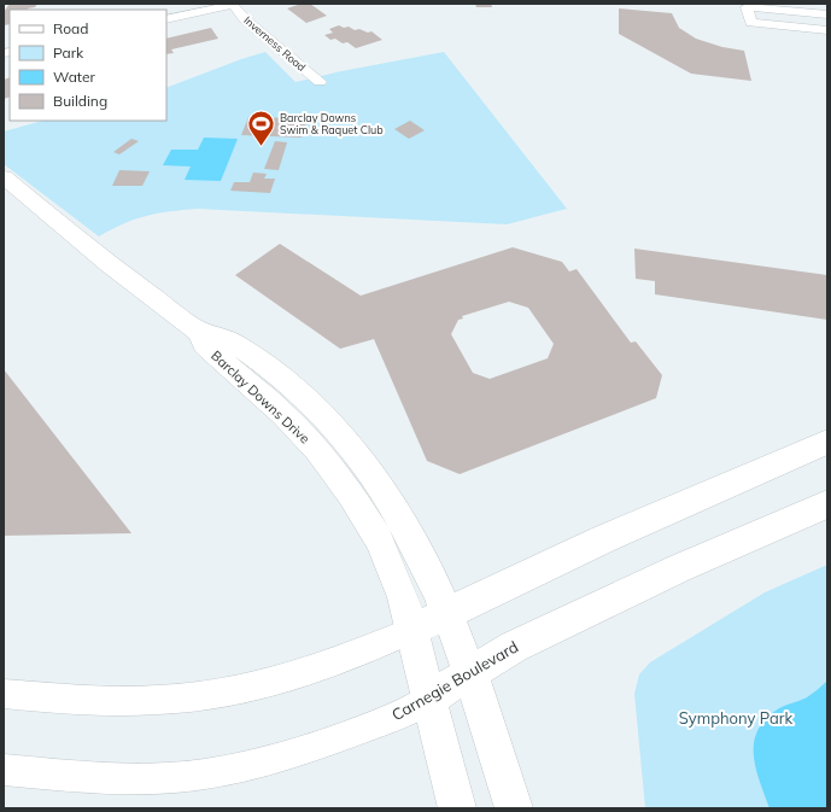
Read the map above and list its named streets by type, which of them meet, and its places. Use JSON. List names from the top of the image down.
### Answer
{
  "streets": {
    "street": ["Inverness Road", "Barclay Downs Drive", "Carnegie Boulevard"]
  },
  "crossings": [
    ["Barclay Downs Drive", "Carnegie Boulevard"]
  ],
  "parks": ["Symphony Park"],
  "places": {
    "sports": ["Barclay Downs Swim & Raquet Club"]
  },
  "legend": [
    "Road",
    "Park",
    "Water",
    "Building"
  ]
}
